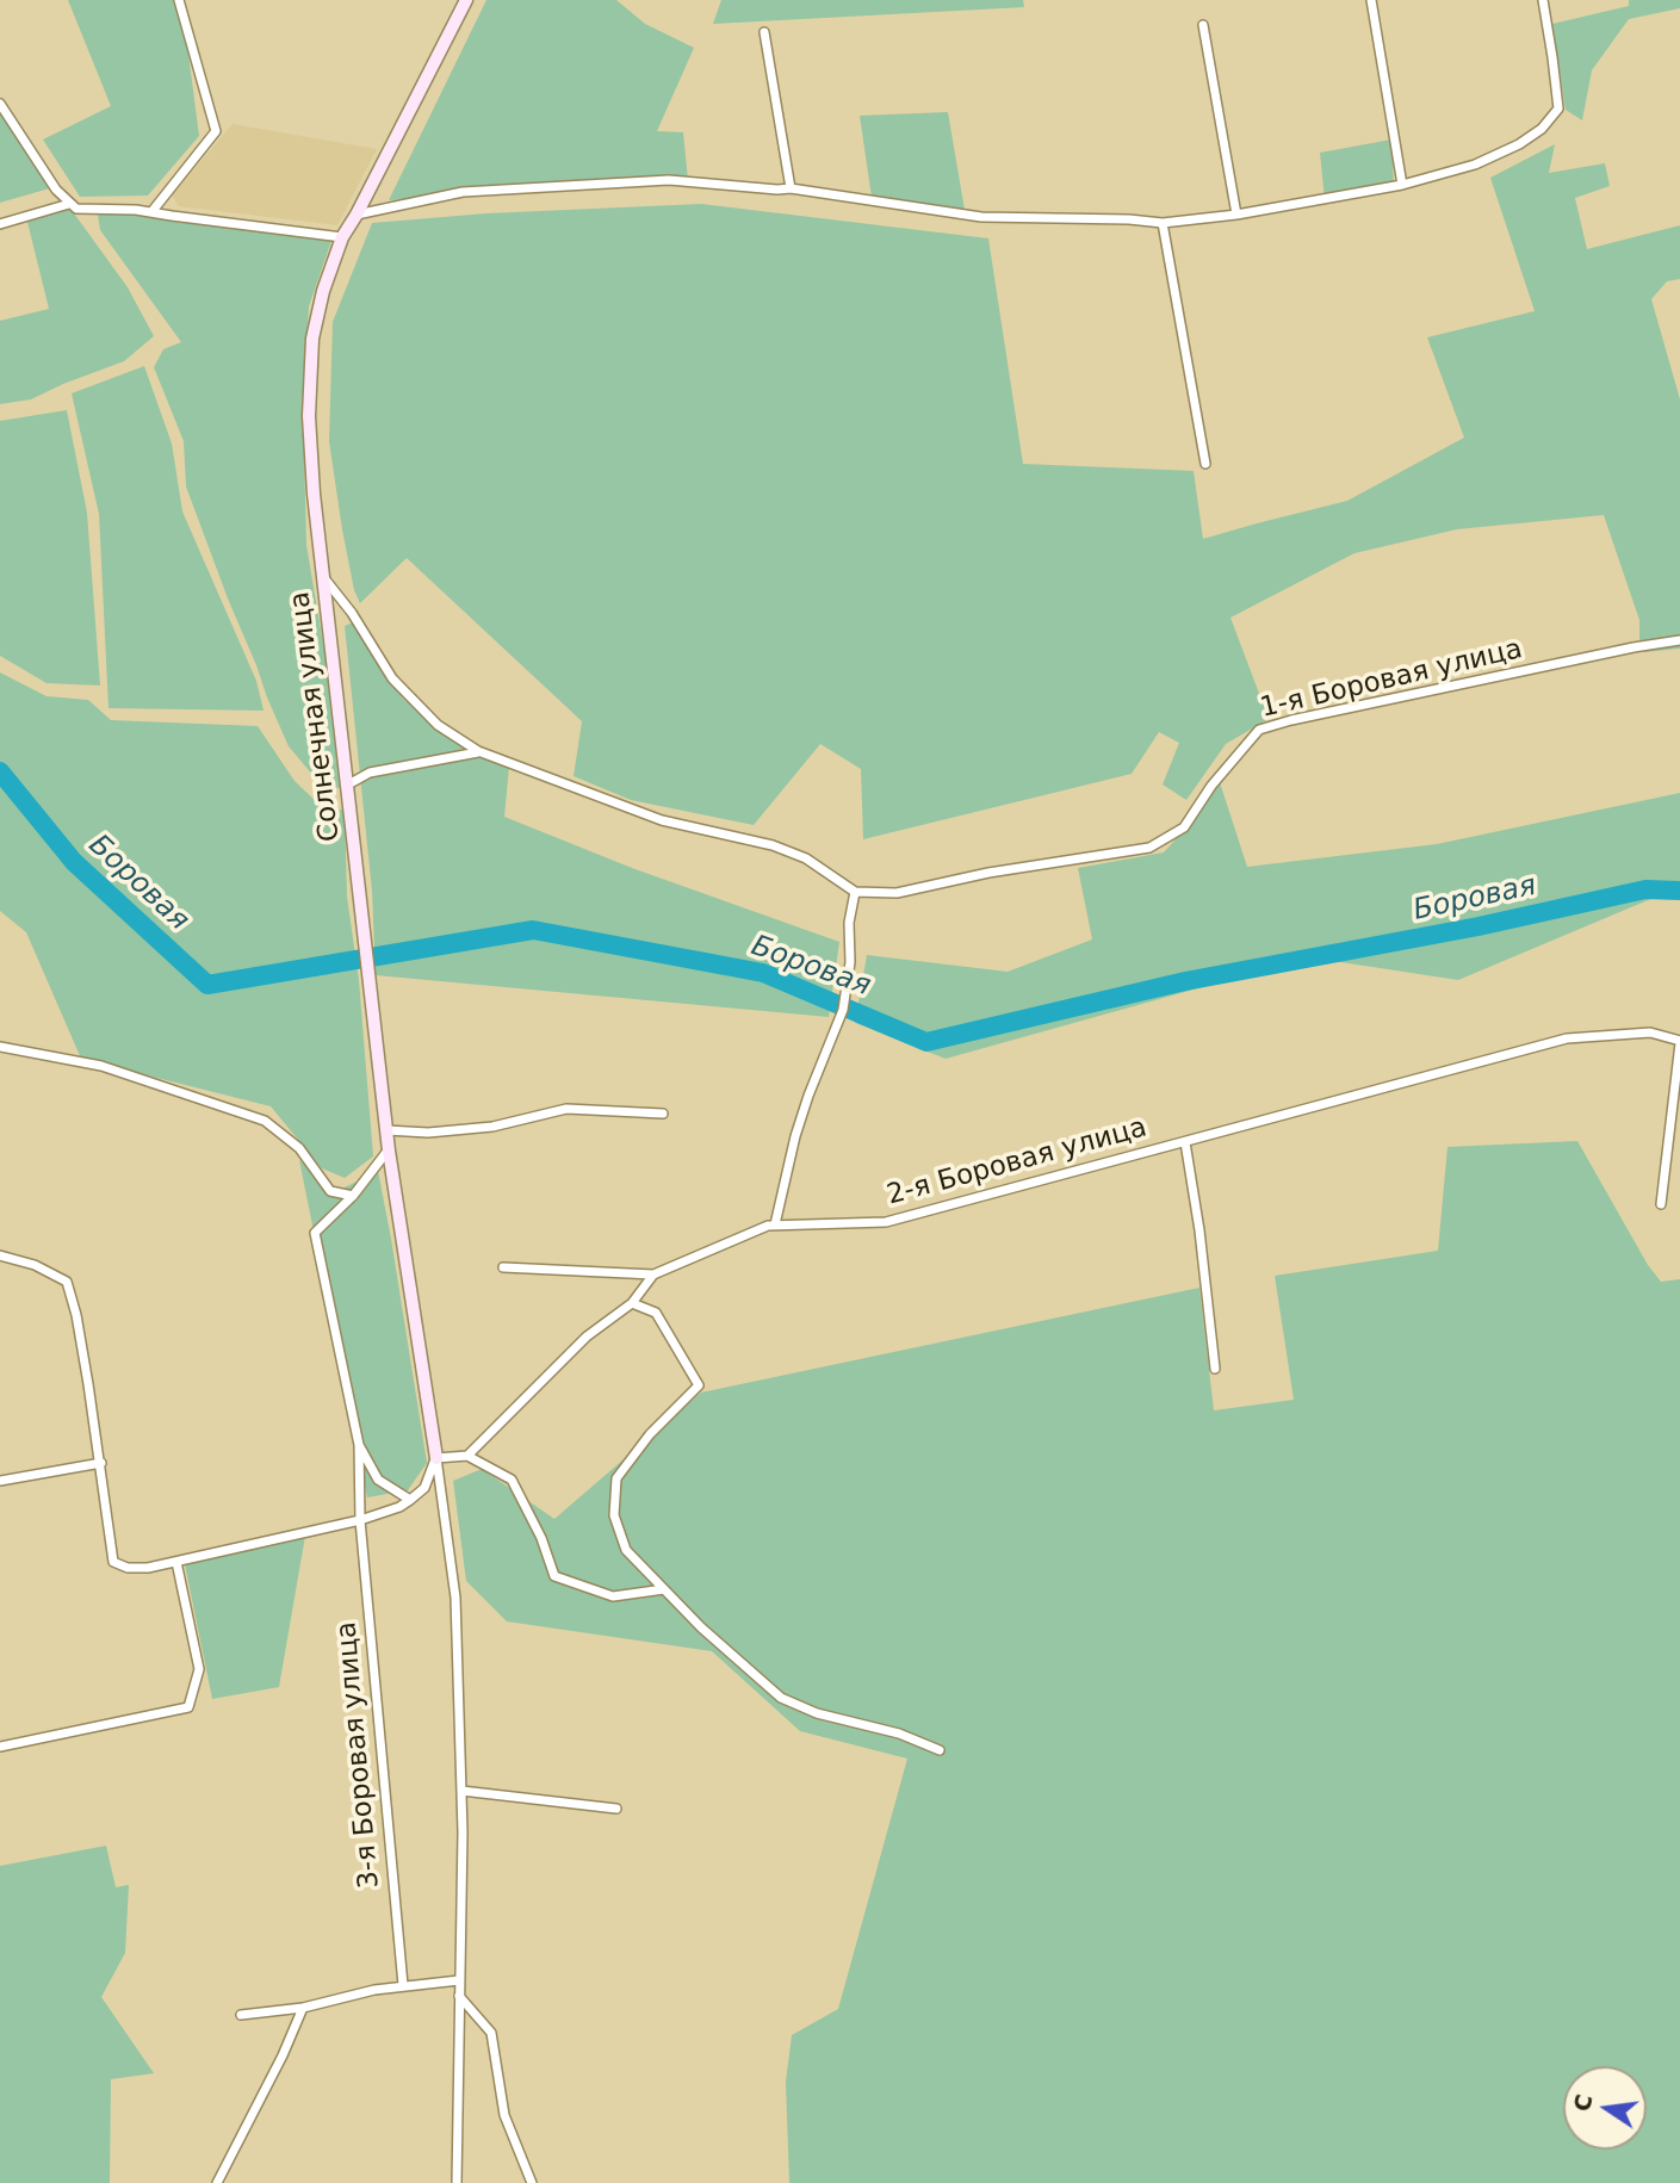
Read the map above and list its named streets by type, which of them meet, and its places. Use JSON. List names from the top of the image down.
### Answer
{
  "streets": {
    "street": [
      "1-я Боровая улица",
      "Солнечная улица",
      "2-я Боровая улица",
      "3-я Боровая улица"
    ]
  },
  "water": ["Боровая"],
  "north": "left"
}
